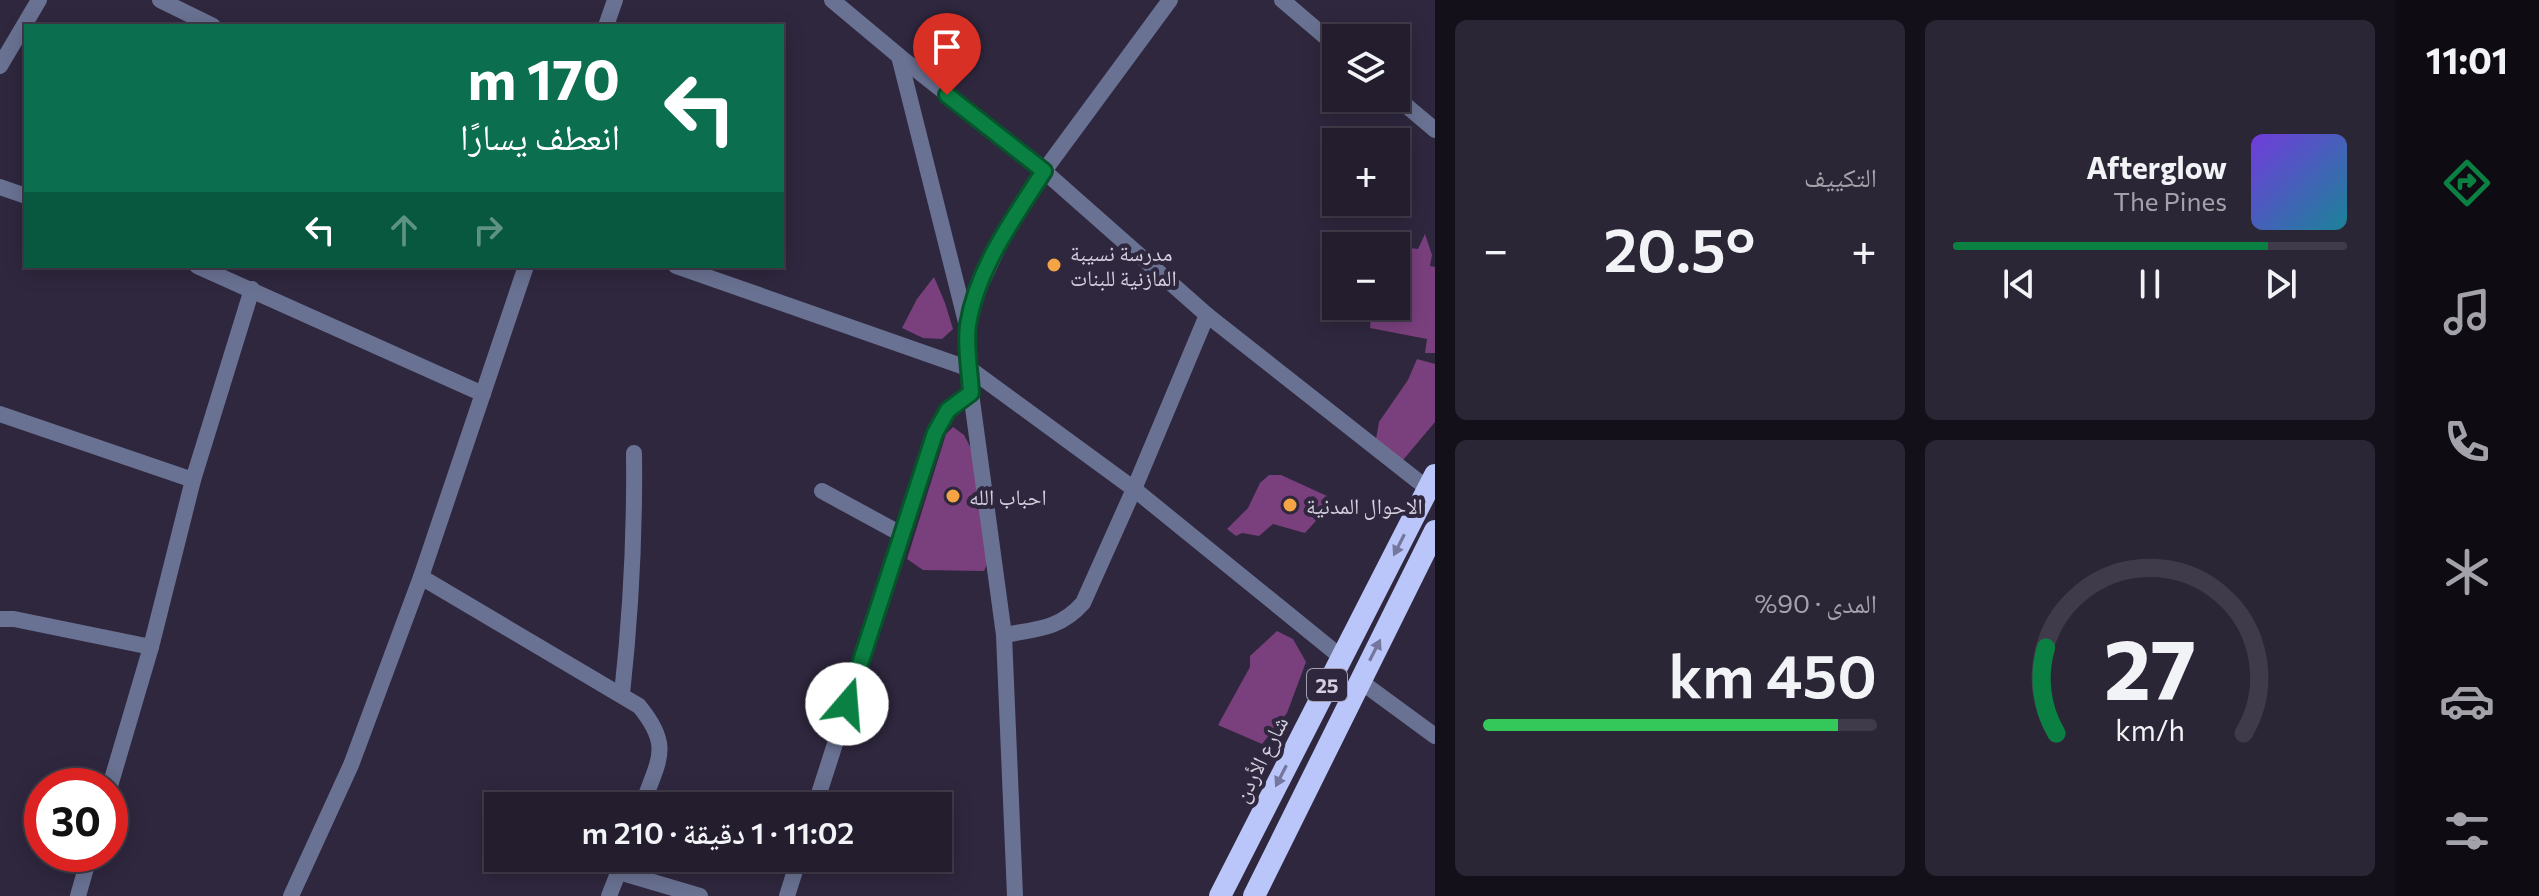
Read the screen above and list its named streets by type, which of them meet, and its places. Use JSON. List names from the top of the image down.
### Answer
{
  "streets": {
    "highway": ["25", "شارع الأردن"]
  },
  "places": ["مدرسة نسيبة المازنية للبنات", "احباب الله", "الاحوال المدنية"],
  "page": {
    "tabs": "11:01",
    "tile": [
      "التكييف",
      ["المدى · 90%", "450 km"]
    ],
    "map_buttons": ["+", "−"],
    "turn": ["170 m", "انعطف يسارًا"],
    "song": ["Afterglow", "The Pines"],
    "heat": ["−", "20.5°", "+"],
    "limit": "30",
    "trip": "11:02 · 1 دقيقة · 210 m",
    "gauge": ["27", "km/h"]
  }
}
